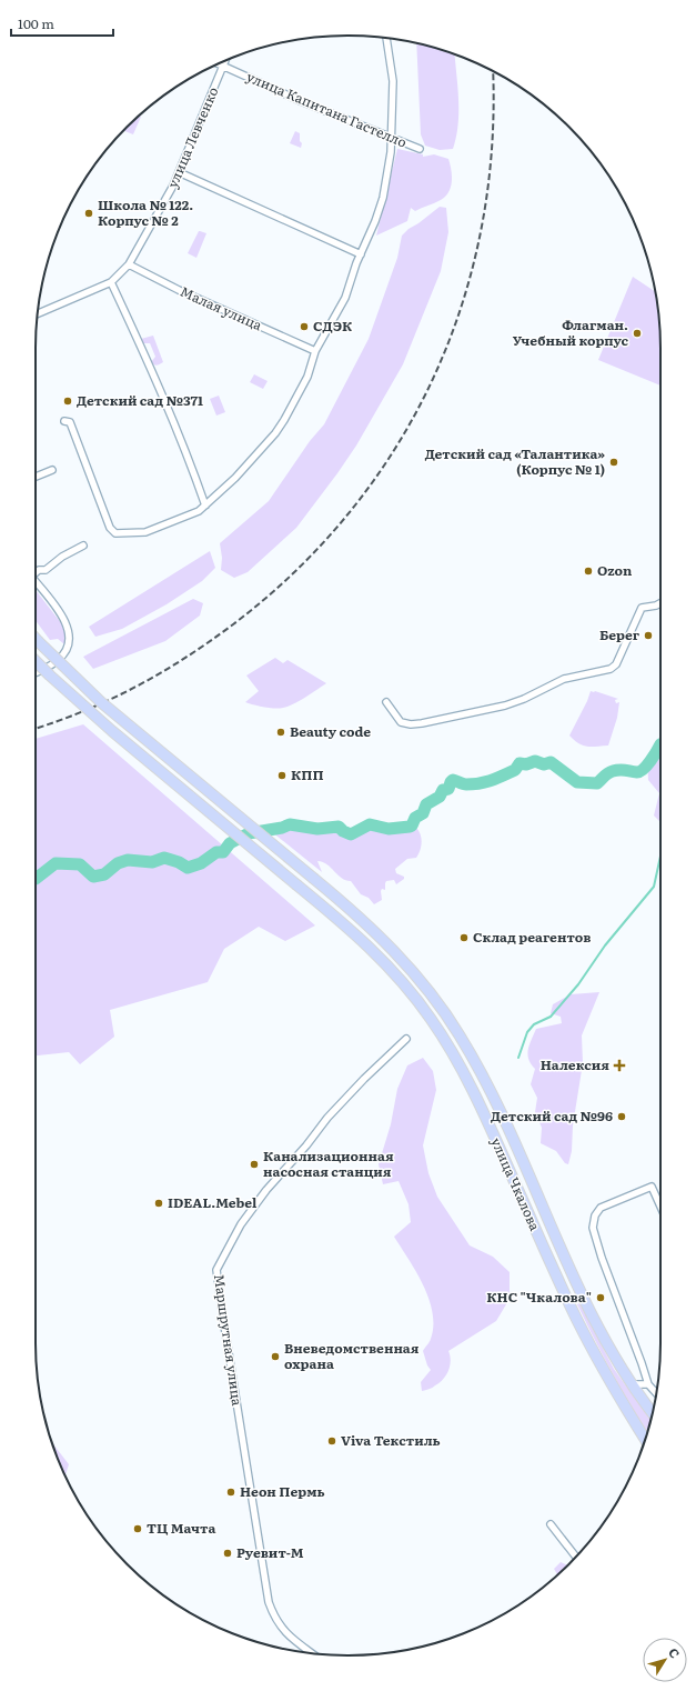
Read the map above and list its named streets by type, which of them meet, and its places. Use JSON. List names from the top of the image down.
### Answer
{
  "streets": {
    "main road": ["улица Чкалова"],
    "street": [
      "улица Капитана Гастелло",
      "улица Левченко",
      "Малая улица",
      "Маршрутная улица"
    ]
  },
  "crossings": [
    ["улица Капитана Гастелло", "улица Левченко"],
    ["улица Левченко", "Малая улица"]
  ],
  "places": {
    "other": [
      "Школа № 122. Корпус № 2",
      "СДЭК",
      "Флагман. Учебный корпус",
      "Детский сад №371",
      "Детский сад «Талантика» (Корпус № 1)",
      "Ozon",
      "Берег",
      "Beauty code",
      "КПП",
      "Склад реагентов",
      "Детский сад №96",
      "Канализационная насосная станция",
      "IDEAL.Mebel",
      "КНС \"Чкалова\"",
      "Вневедомственная охрана",
      "Viva Текстиль",
      "Неон Пермь",
      "ТЦ Мачта",
      "Руевит-М"
    ],
    "health": ["Налексия"]
  },
  "scale_bar": "100 m",
  "north": "top right"
}
